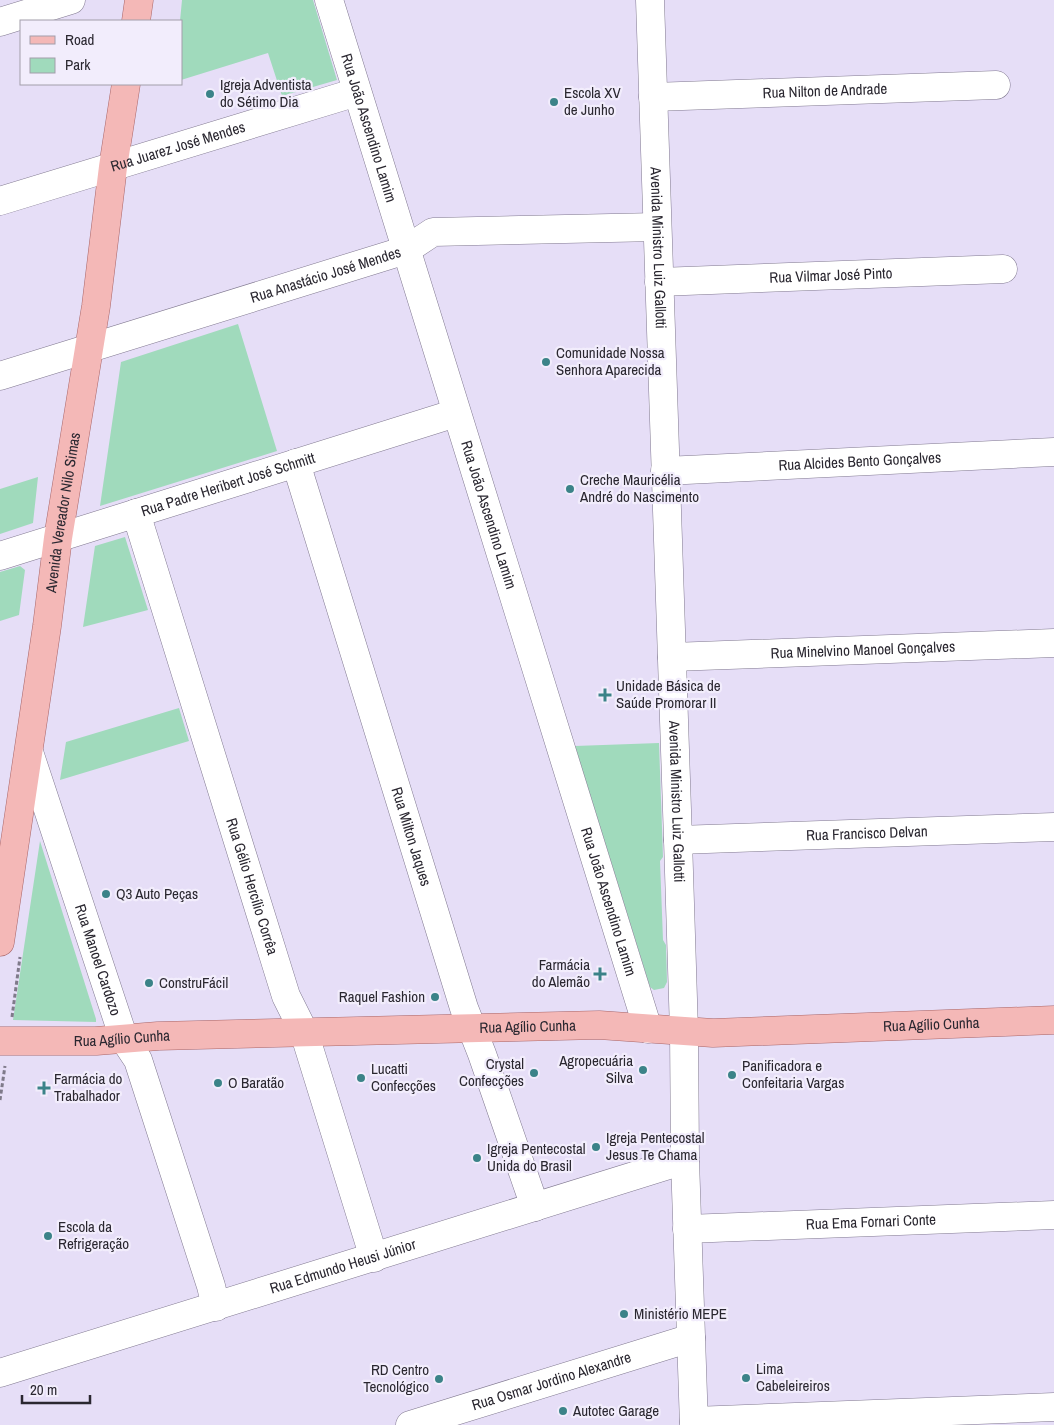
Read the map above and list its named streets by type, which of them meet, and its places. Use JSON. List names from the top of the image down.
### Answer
{
  "streets": {
    "main road": ["Avenida Vereador Nilo Simas", "Rua Agílio Cunha"],
    "street": [
      "Rua Nilton de Andrade",
      "Rua João Ascendino Lamim",
      "Rua Juarez José Mendes",
      "Avenida Ministro Luiz Gallotti",
      "Rua Anastácio José Mendes",
      "Rua Vilmar José Pinto",
      "Rua Alcides Bento Gonçalves",
      "Rua Padre Heribert José Schmitt",
      "Rua Minelvino Manoel Gonçalves",
      "Rua Francisco Delvan",
      "Rua Milton Jaques",
      "Rua Gélio Hercílio Corrêa",
      "Rua Manoel Cardozo",
      "Rua Ema Fornari Conte",
      "Rua Edmundo Heusi Júnior",
      "Rua Osmar Jordino Alexandre"
    ]
  },
  "crossings": [
    ["Rua Nilton de Andrade", "Avenida Ministro Luiz Gallotti"],
    ["Rua João Ascendino Lamim", "Rua Juarez José Mendes"],
    ["Rua João Ascendino Lamim", "Rua Anastácio José Mendes"],
    ["Rua João Ascendino Lamim", "Rua Padre Heribert José Schmitt"],
    ["Rua João Ascendino Lamim", "Rua Agílio Cunha"],
    ["Rua Juarez José Mendes", "Avenida Vereador Nilo Simas"],
    ["Avenida Ministro Luiz Gallotti", "Rua Anastácio José Mendes"],
    ["Avenida Ministro Luiz Gallotti", "Rua Vilmar José Pinto"],
    ["Avenida Ministro Luiz Gallotti", "Rua Alcides Bento Gonçalves"],
    ["Avenida Ministro Luiz Gallotti", "Rua Minelvino Manoel Gonçalves"],
    ["Avenida Ministro Luiz Gallotti", "Rua Francisco Delvan"],
    ["Avenida Ministro Luiz Gallotti", "Rua Agílio Cunha"],
    ["Avenida Ministro Luiz Gallotti", "Rua Ema Fornari Conte"],
    ["Avenida Ministro Luiz Gallotti", "Rua Edmundo Heusi Júnior"],
    ["Avenida Ministro Luiz Gallotti", "Rua Osmar Jordino Alexandre"],
    ["Rua Anastácio José Mendes", "Avenida Vereador Nilo Simas"],
    ["Rua Padre Heribert José Schmitt", "Avenida Vereador Nilo Simas"],
    ["Rua Padre Heribert José Schmitt", "Rua Milton Jaques"],
    ["Rua Padre Heribert José Schmitt", "Rua Gélio Hercílio Corrêa"],
    ["Avenida Vereador Nilo Simas", "Rua Manoel Cardozo"],
    ["Rua Milton Jaques", "Rua Agílio Cunha"],
    ["Rua Milton Jaques", "Rua Edmundo Heusi Júnior"],
    ["Rua Gélio Hercílio Corrêa", "Rua Agílio Cunha"],
    ["Rua Gélio Hercílio Corrêa", "Rua Edmundo Heusi Júnior"],
    ["Rua Manoel Cardozo", "Rua Agílio Cunha"],
    ["Rua Manoel Cardozo", "Rua Edmundo Heusi Júnior"]
  ],
  "places": {
    "other": [
      "Igreja Adventista do Sétimo Dia",
      "Escola XV de Junho",
      "Comunidade Nossa Senhora Aparecida",
      "Creche Mauricélia André do Nascimento",
      "Q3 Auto Peças",
      "ConstruFácil",
      "Raquel Fashion",
      "Agropecuária Silva",
      "Crystal Confecções",
      "Panificadora e Confeitaria Vargas",
      "Lucatti Confecções",
      "O Baratão",
      "Igreja Pentecostal Jesus Te Chama",
      "Igreja Pentecostal Unida do Brasil",
      "Escola da Refrigeração",
      "Ministério MEPE",
      "Lima Cabeleireiros",
      "RD Centro Tecnológico",
      "Autotec Garage"
    ],
    "health": ["Unidade Básica de Saúde Promorar II", "Farmácia do Alemão", "Farmácia do Trabalhador"]
  },
  "legend": ["Road", "Park"],
  "scale_bar": "20 m"
}
